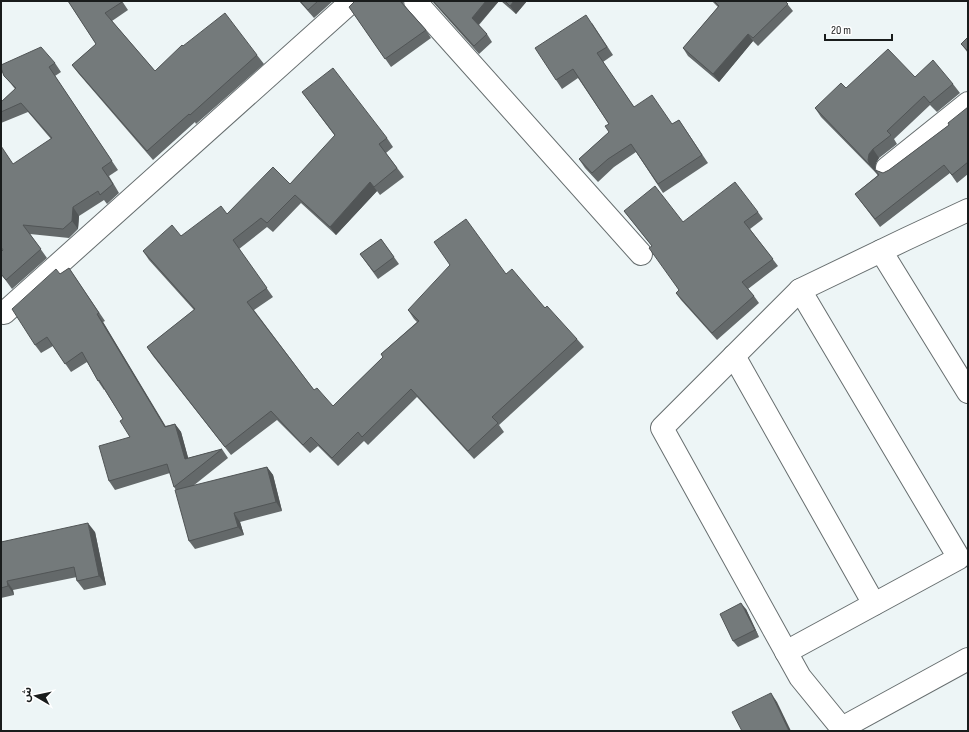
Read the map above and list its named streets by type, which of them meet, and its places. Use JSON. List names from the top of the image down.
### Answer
{
  "scale_bar": "20 m",
  "north": "left"
}
